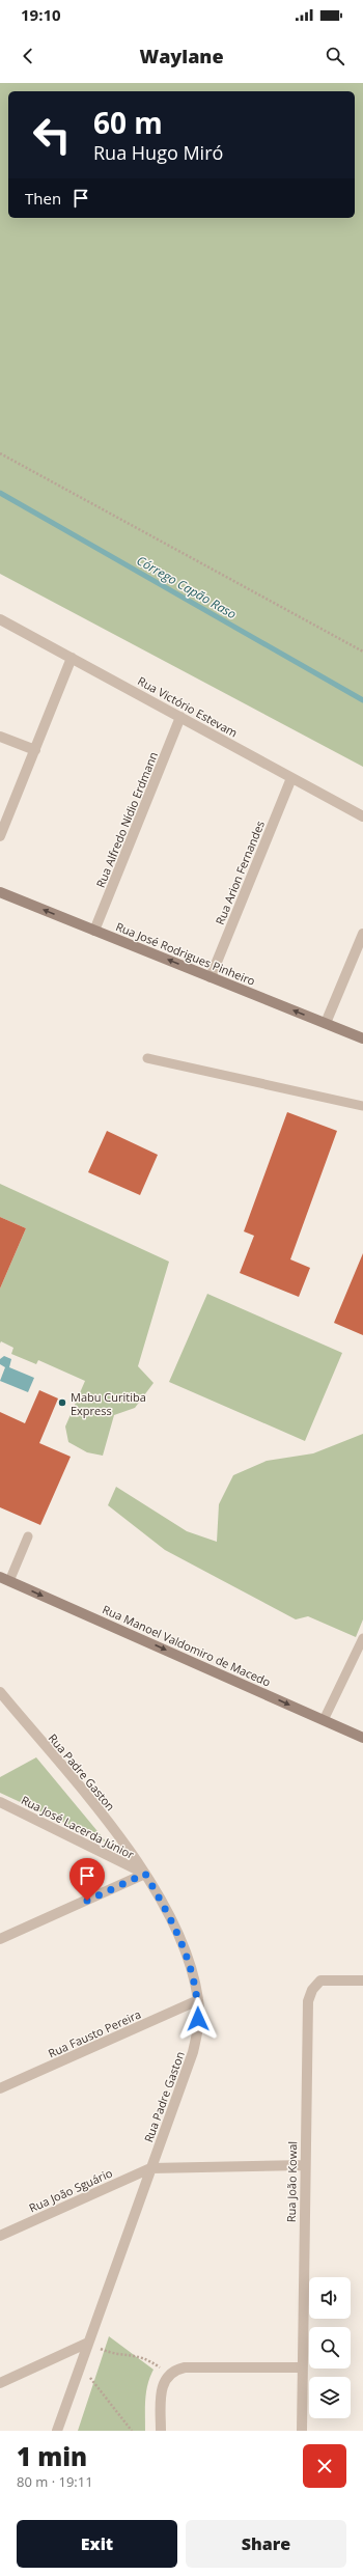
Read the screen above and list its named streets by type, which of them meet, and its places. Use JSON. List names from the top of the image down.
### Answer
{
  "streets": {
    "main road": ["Rua José Rodrigues Pinheiro", "Rua Manoel Valdomiro de Macedo"],
    "street": [
      "Rua Victório Estevam",
      "Rua Alfredo Nídio Erdmann",
      "Rua Arion Fernandes",
      "Rua Padre Gaston",
      "Rua José Lacerda Júnior",
      "Rua Fausto Pereira",
      "Rua João Kowal",
      "Rua João Sguário"
    ]
  },
  "crossings": [
    ["Rua Victório Estevam", "Rua Alfredo Nídio Erdmann"],
    ["Rua Victório Estevam", "Rua Arion Fernandes"],
    ["Rua Alfredo Nídio Erdmann", "Rua José Rodrigues Pinheiro"],
    ["Rua Arion Fernandes", "Rua José Rodrigues Pinheiro"],
    ["Rua Padre Gaston", "Rua José Lacerda Júnior"],
    ["Rua Padre Gaston", "Rua Fausto Pereira"],
    ["Rua Padre Gaston", "Rua João Sguário"]
  ],
  "one_way": ["Rua José Rodrigues Pinheiro", "Rua Manoel Valdomiro de Macedo"],
  "water": ["Córrego Capão Raso"],
  "places": ["Mabu Curitiba Express"],
  "page": {
    "status": "19:10",
    "header": "Waylane",
    "turn": ["60 m", "Rua Hugo Miró"],
    "then": "Then",
    "heading": ["1 min", "80 m · 19:11"],
    "buttons": ["Exit", "Share"]
  }
}
